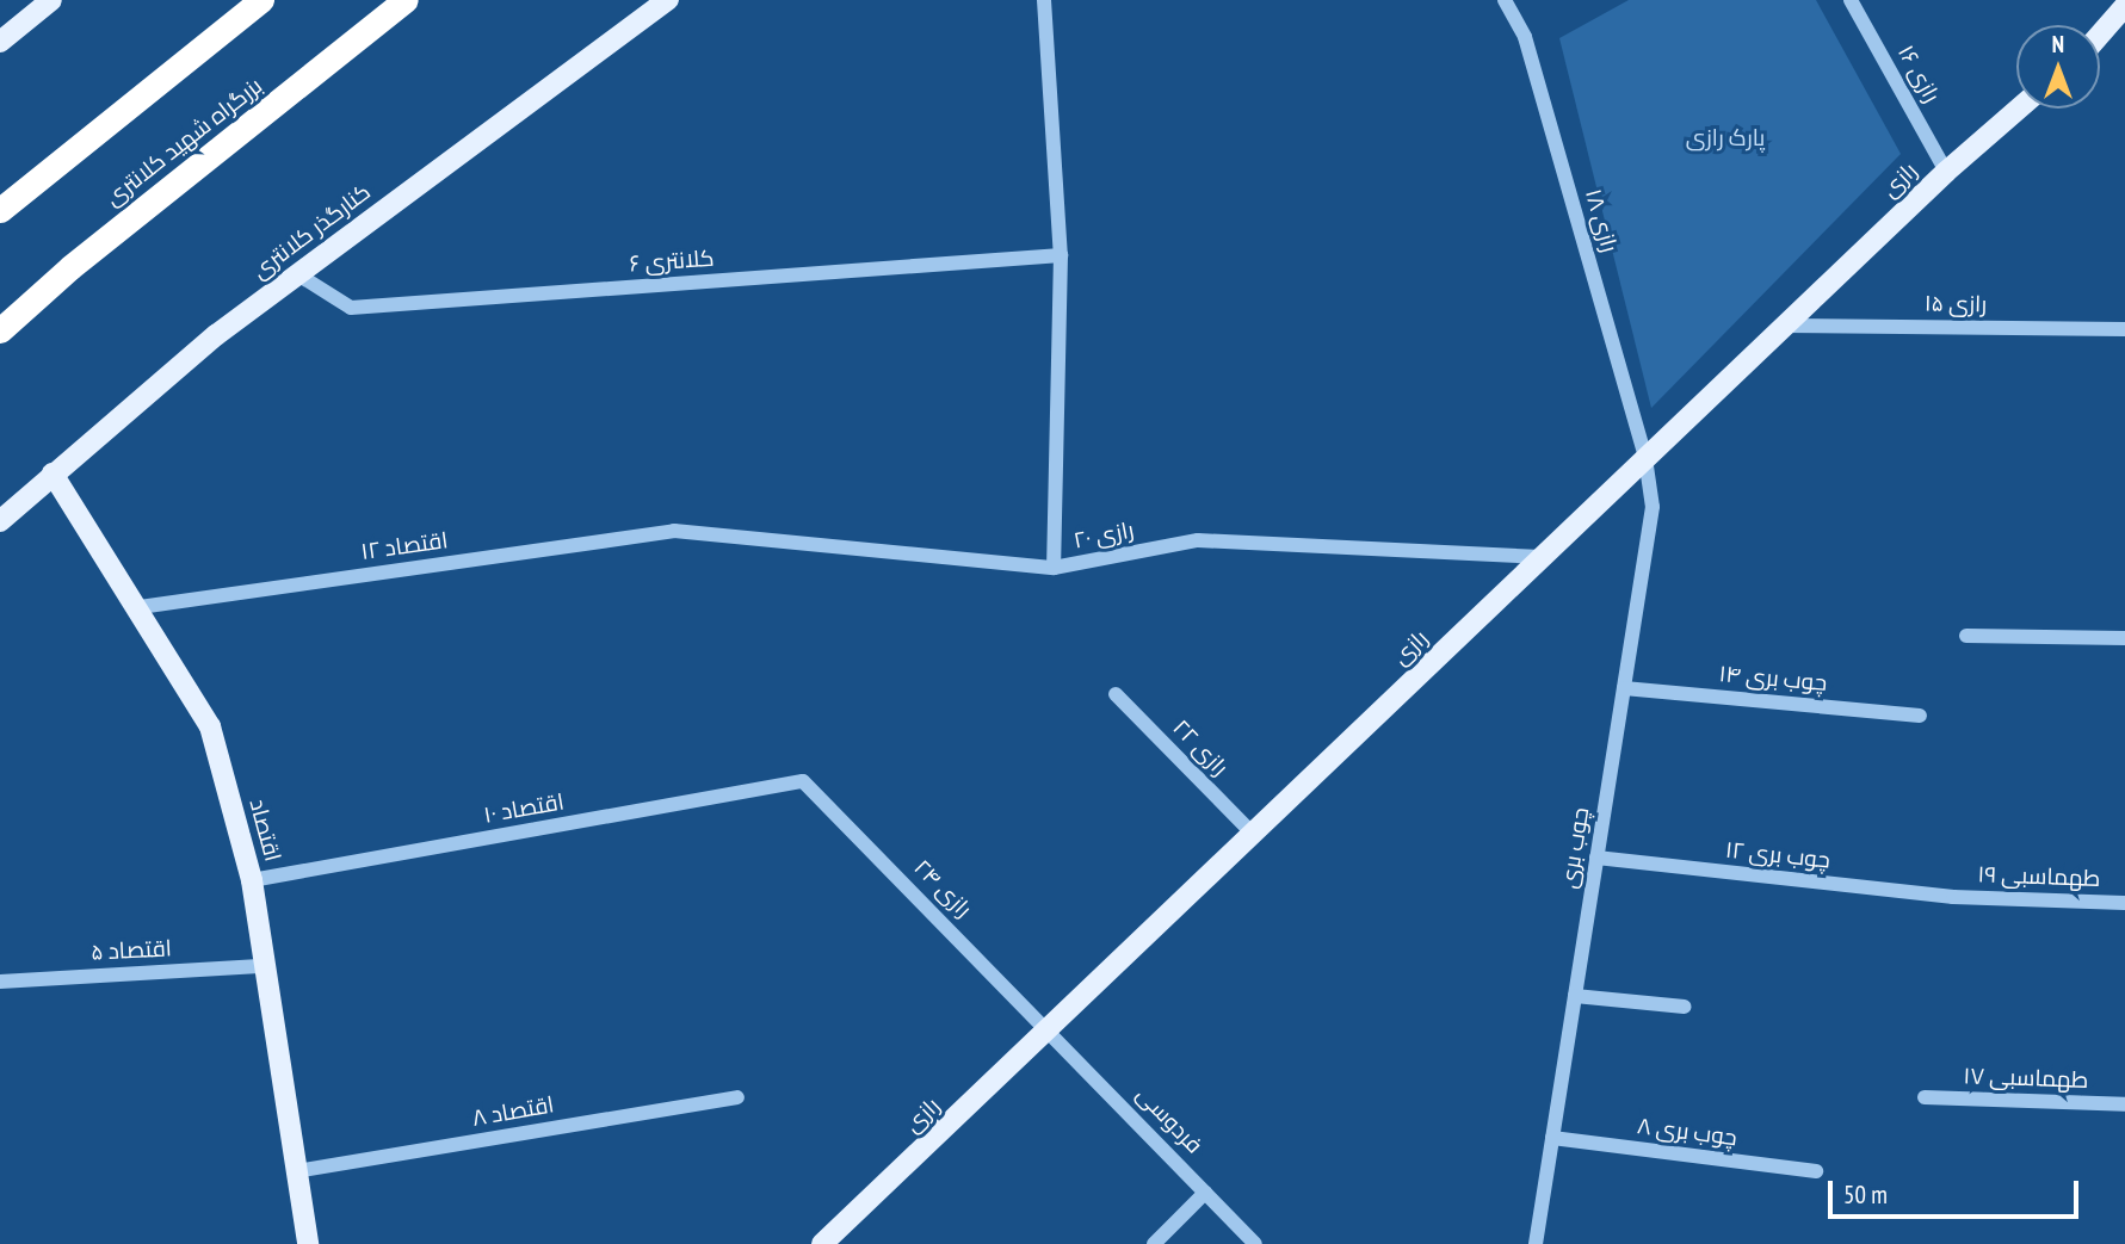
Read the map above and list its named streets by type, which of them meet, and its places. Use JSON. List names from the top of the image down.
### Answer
{
  "streets": {
    "highway": ["بزرگراه شهید کلانتری"],
    "main road": ["رازی", "کنارگذر کلانتری", "اقتصاد"],
    "street": [
      "رازی ۱۶",
      "رازی ۱۸",
      "کلانتری ۶",
      "۱۵ رازی",
      "رازی ۲۰",
      "۱۲ اقتصاد",
      "۱۴ چوب بری",
      "رازی ۲۲",
      "۱۰ اقتصاد",
      "چوب بری",
      "۱۲ چوب بری",
      "۱۹ طهماسبی",
      "رازی ۲۴",
      "۵ اقتصاد",
      "۱۷ طهماسبی",
      "۸ اقتصاد",
      "فردوسی",
      "۸ چوب بری"
    ]
  },
  "crossings": [
    ["رازی ۱۶", "رازی"],
    ["رازی", "رازی ۱۸"],
    ["رازی", "۱۵ رازی"],
    ["رازی", "رازی ۲۰"],
    ["رازی", "رازی ۲۲"],
    ["رازی", "چوب بری"],
    ["رازی", "رازی ۲۴"],
    ["رازی", "فردوسی"],
    ["رازی ۱۸", "چوب بری"],
    ["کنارگذر کلانتری", "کلانتری ۶"],
    ["کنارگذر کلانتری", "اقتصاد"],
    ["رازی ۲۰", "۱۲ اقتصاد"],
    ["۱۲ اقتصاد", "اقتصاد"],
    ["۱۴ چوب بری", "چوب بری"],
    ["۱۰ اقتصاد", "اقتصاد"],
    ["۱۰ اقتصاد", "رازی ۲۴"],
    ["اقتصاد", "۵ اقتصاد"],
    ["اقتصاد", "۸ اقتصاد"],
    ["چوب بری", "۱۲ چوب بری"],
    ["چوب بری", "۸ چوب بری"],
    ["۱۲ چوب بری", "۱۹ طهماسبی"],
    ["رازی ۲۴", "فردوسی"]
  ],
  "parks": ["پارک رازی"],
  "scale_bar": "50 m",
  "north": "top"
}
